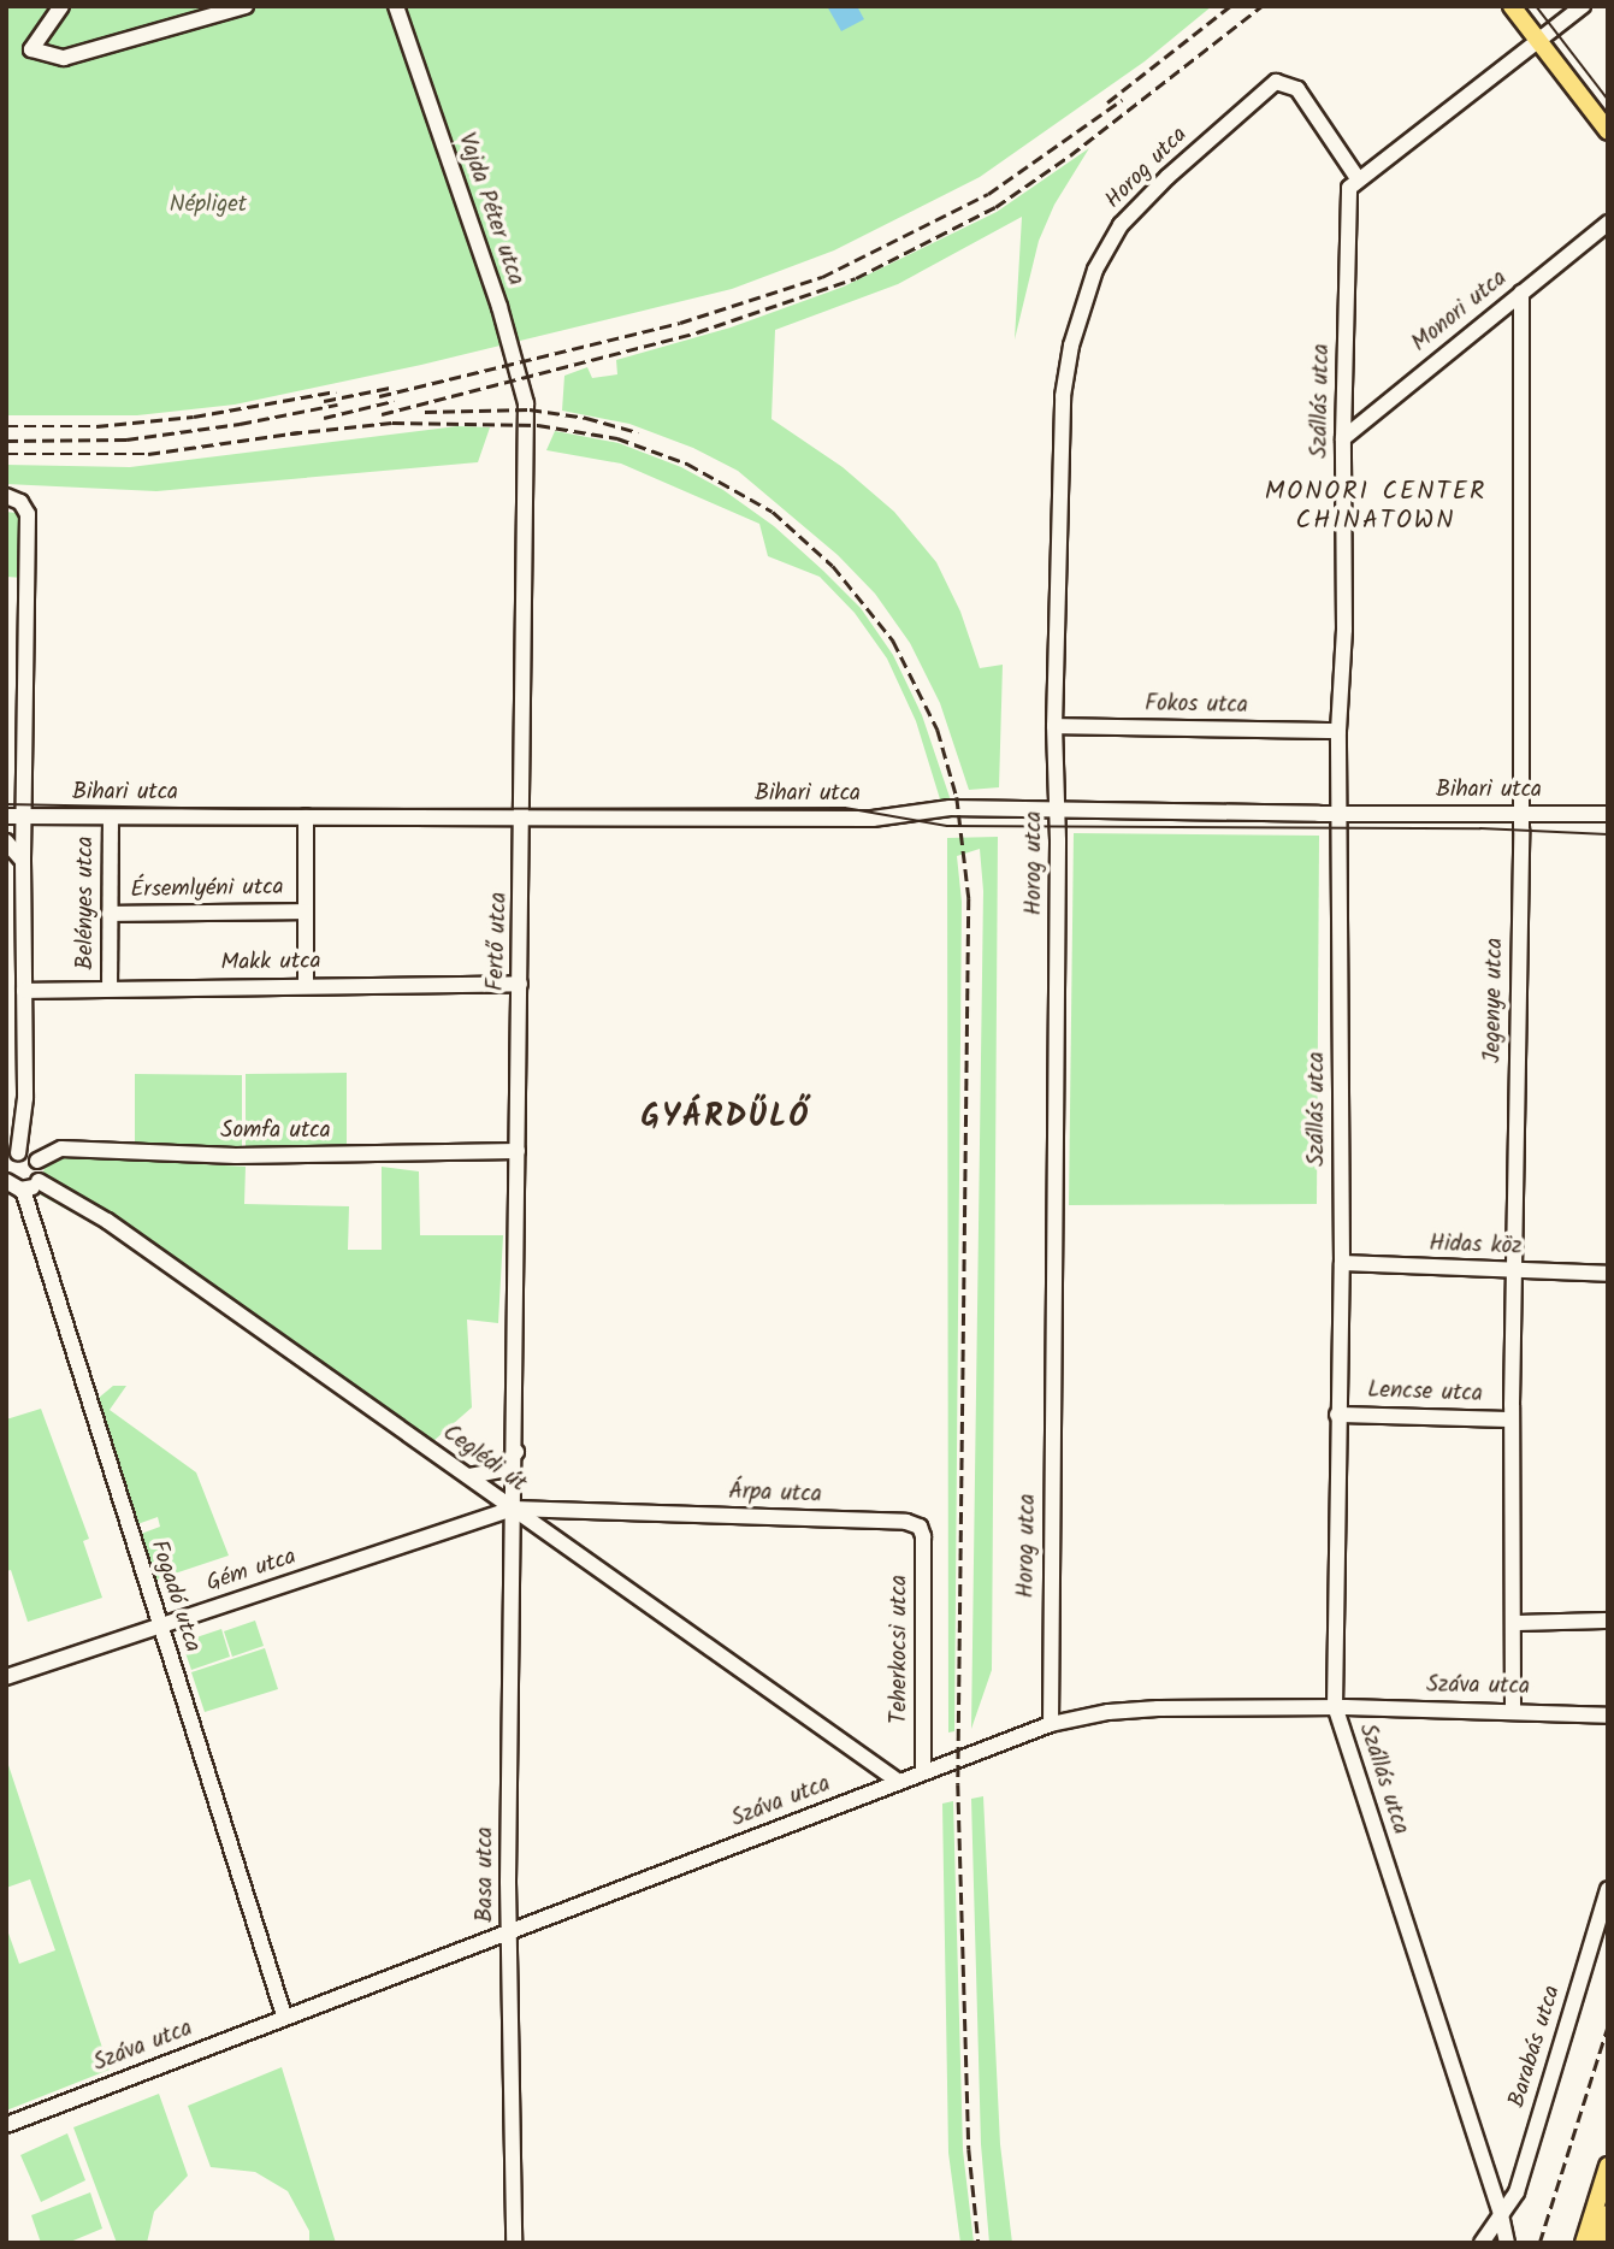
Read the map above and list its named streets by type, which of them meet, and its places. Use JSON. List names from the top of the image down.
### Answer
{
  "streets": {
    "street": [
      "Horog utca",
      "Vajda Péter utca",
      "Monori utca",
      "Szállás utca",
      "Fokos utca",
      "Bihari utca",
      "Érsemlyéni utca",
      "Belényes utca",
      "Fertő utca",
      "Makk utca",
      "Jegenye utca",
      "Somfa utca",
      "Hidas köz",
      "Lencse utca",
      "Ceglédi út",
      "Árpa utca",
      "Gém utca",
      "Fogadó utca",
      "Teherkocsi utca",
      "Száva utca",
      "Basa utca",
      "Barabás utca"
    ]
  },
  "crossings": [
    ["Horog utca", "Szállás utca"],
    ["Horog utca", "Fokos utca"],
    ["Horog utca", "Bihari utca"],
    ["Horog utca", "Száva utca"],
    ["Vajda Péter utca", "Fertő utca"],
    ["Monori utca", "Szállás utca"],
    ["Monori utca", "Jegenye utca"],
    ["Szállás utca", "Fokos utca"],
    ["Szállás utca", "Bihari utca"],
    ["Szállás utca", "Hidas köz"],
    ["Szállás utca", "Lencse utca"],
    ["Szállás utca", "Száva utca"],
    ["Szállás utca", "Barabás utca"],
    ["Bihari utca", "Belényes utca"],
    ["Bihari utca", "Fertő utca"],
    ["Bihari utca", "Jegenye utca"],
    ["Érsemlyéni utca", "Belényes utca"],
    ["Belényes utca", "Makk utca"],
    ["Fertő utca", "Makk utca"],
    ["Fertő utca", "Somfa utca"],
    ["Fertő utca", "Basa utca"],
    ["Jegenye utca", "Hidas köz"],
    ["Jegenye utca", "Lencse utca"],
    ["Jegenye utca", "Száva utca"],
    ["Ceglédi út", "Árpa utca"],
    ["Ceglédi út", "Gém utca"],
    ["Ceglédi út", "Száva utca"],
    ["Ceglédi út", "Basa utca"],
    ["Árpa utca", "Gém utca"],
    ["Árpa utca", "Teherkocsi utca"],
    ["Árpa utca", "Basa utca"],
    ["Gém utca", "Fogadó utca"],
    ["Gém utca", "Basa utca"],
    ["Fogadó utca", "Száva utca"],
    ["Teherkocsi utca", "Száva utca"],
    ["Száva utca", "Basa utca"]
  ],
  "districts": ["MONORI CENTER CHINATOWN", "GYÁRDŰLŐ"],
  "parks": ["Népliget"]
}
